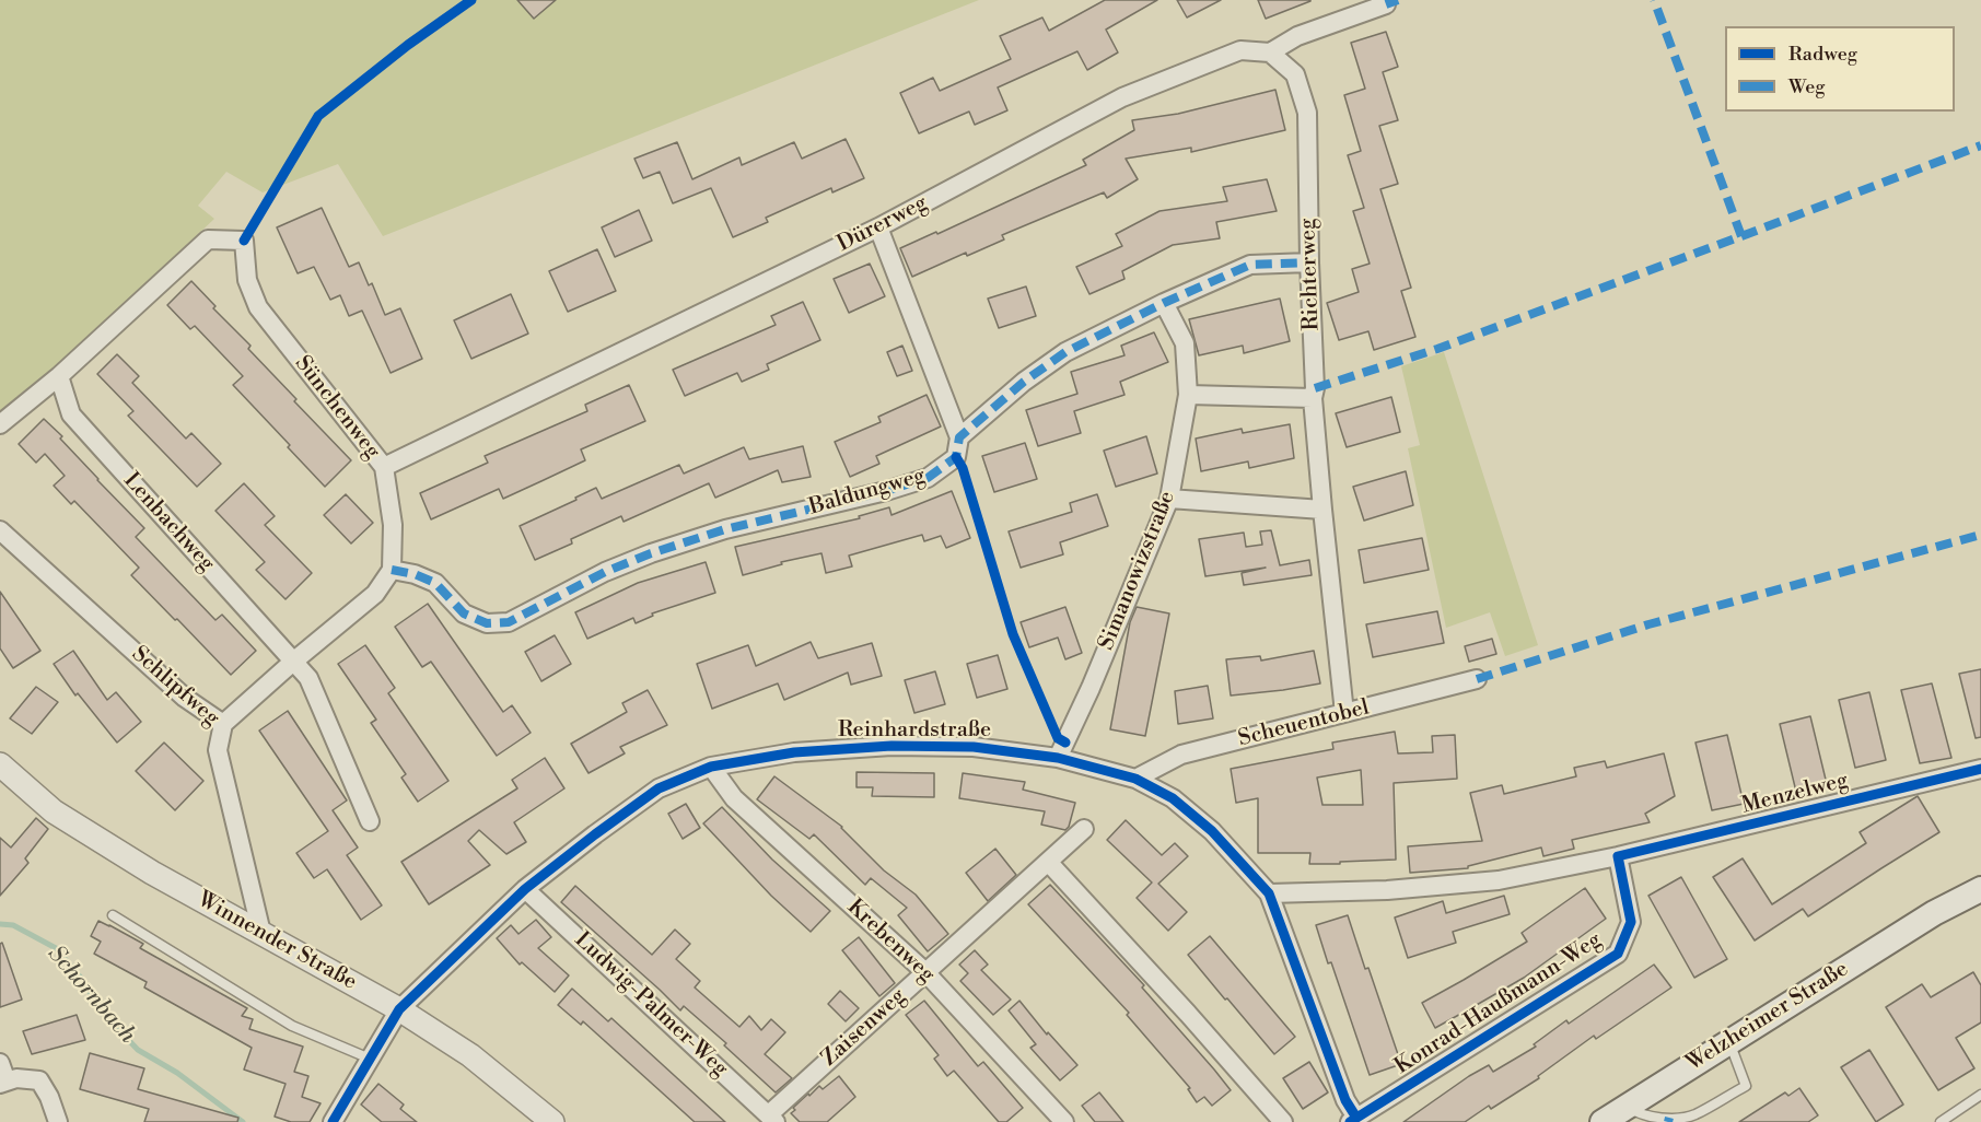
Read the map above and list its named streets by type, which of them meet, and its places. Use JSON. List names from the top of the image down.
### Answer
{
  "streets": {
    "main road": ["Welzheimer Straße"],
    "street": [
      "Dürerweg",
      "Richterweg",
      "Sünchenweg",
      "Baldungweg",
      "Lenbachweg",
      "Simanowizstraße",
      "Schlipfweg",
      "Scheuentobel",
      "Reinhardstraße",
      "Menzelweg",
      "Winnender Straße",
      "Krebenweg",
      "Konrad-Haußmann-Weg",
      "Ludwig-Palmer-Weg",
      "Zaisenweg"
    ]
  },
  "crossings": [
    ["Dürerweg", "Richterweg"],
    ["Dürerweg", "Sünchenweg"],
    ["Richterweg", "Baldungweg"],
    ["Richterweg", "Scheuentobel"],
    ["Sünchenweg", "Baldungweg"],
    ["Sünchenweg", "Lenbachweg"],
    ["Baldungweg", "Simanowizstraße"],
    ["Simanowizstraße", "Reinhardstraße"],
    ["Schlipfweg", "Winnender Straße"],
    ["Scheuentobel", "Reinhardstraße"],
    ["Reinhardstraße", "Menzelweg"],
    ["Reinhardstraße", "Winnender Straße"],
    ["Reinhardstraße", "Krebenweg"],
    ["Reinhardstraße", "Konrad-Haußmann-Weg"],
    ["Reinhardstraße", "Ludwig-Palmer-Weg"],
    ["Menzelweg", "Konrad-Haußmann-Weg"],
    ["Krebenweg", "Zaisenweg"],
    ["Ludwig-Palmer-Weg", "Zaisenweg"]
  ],
  "water": ["Schornbach"],
  "legend": ["Radweg", "Weg"]
}
